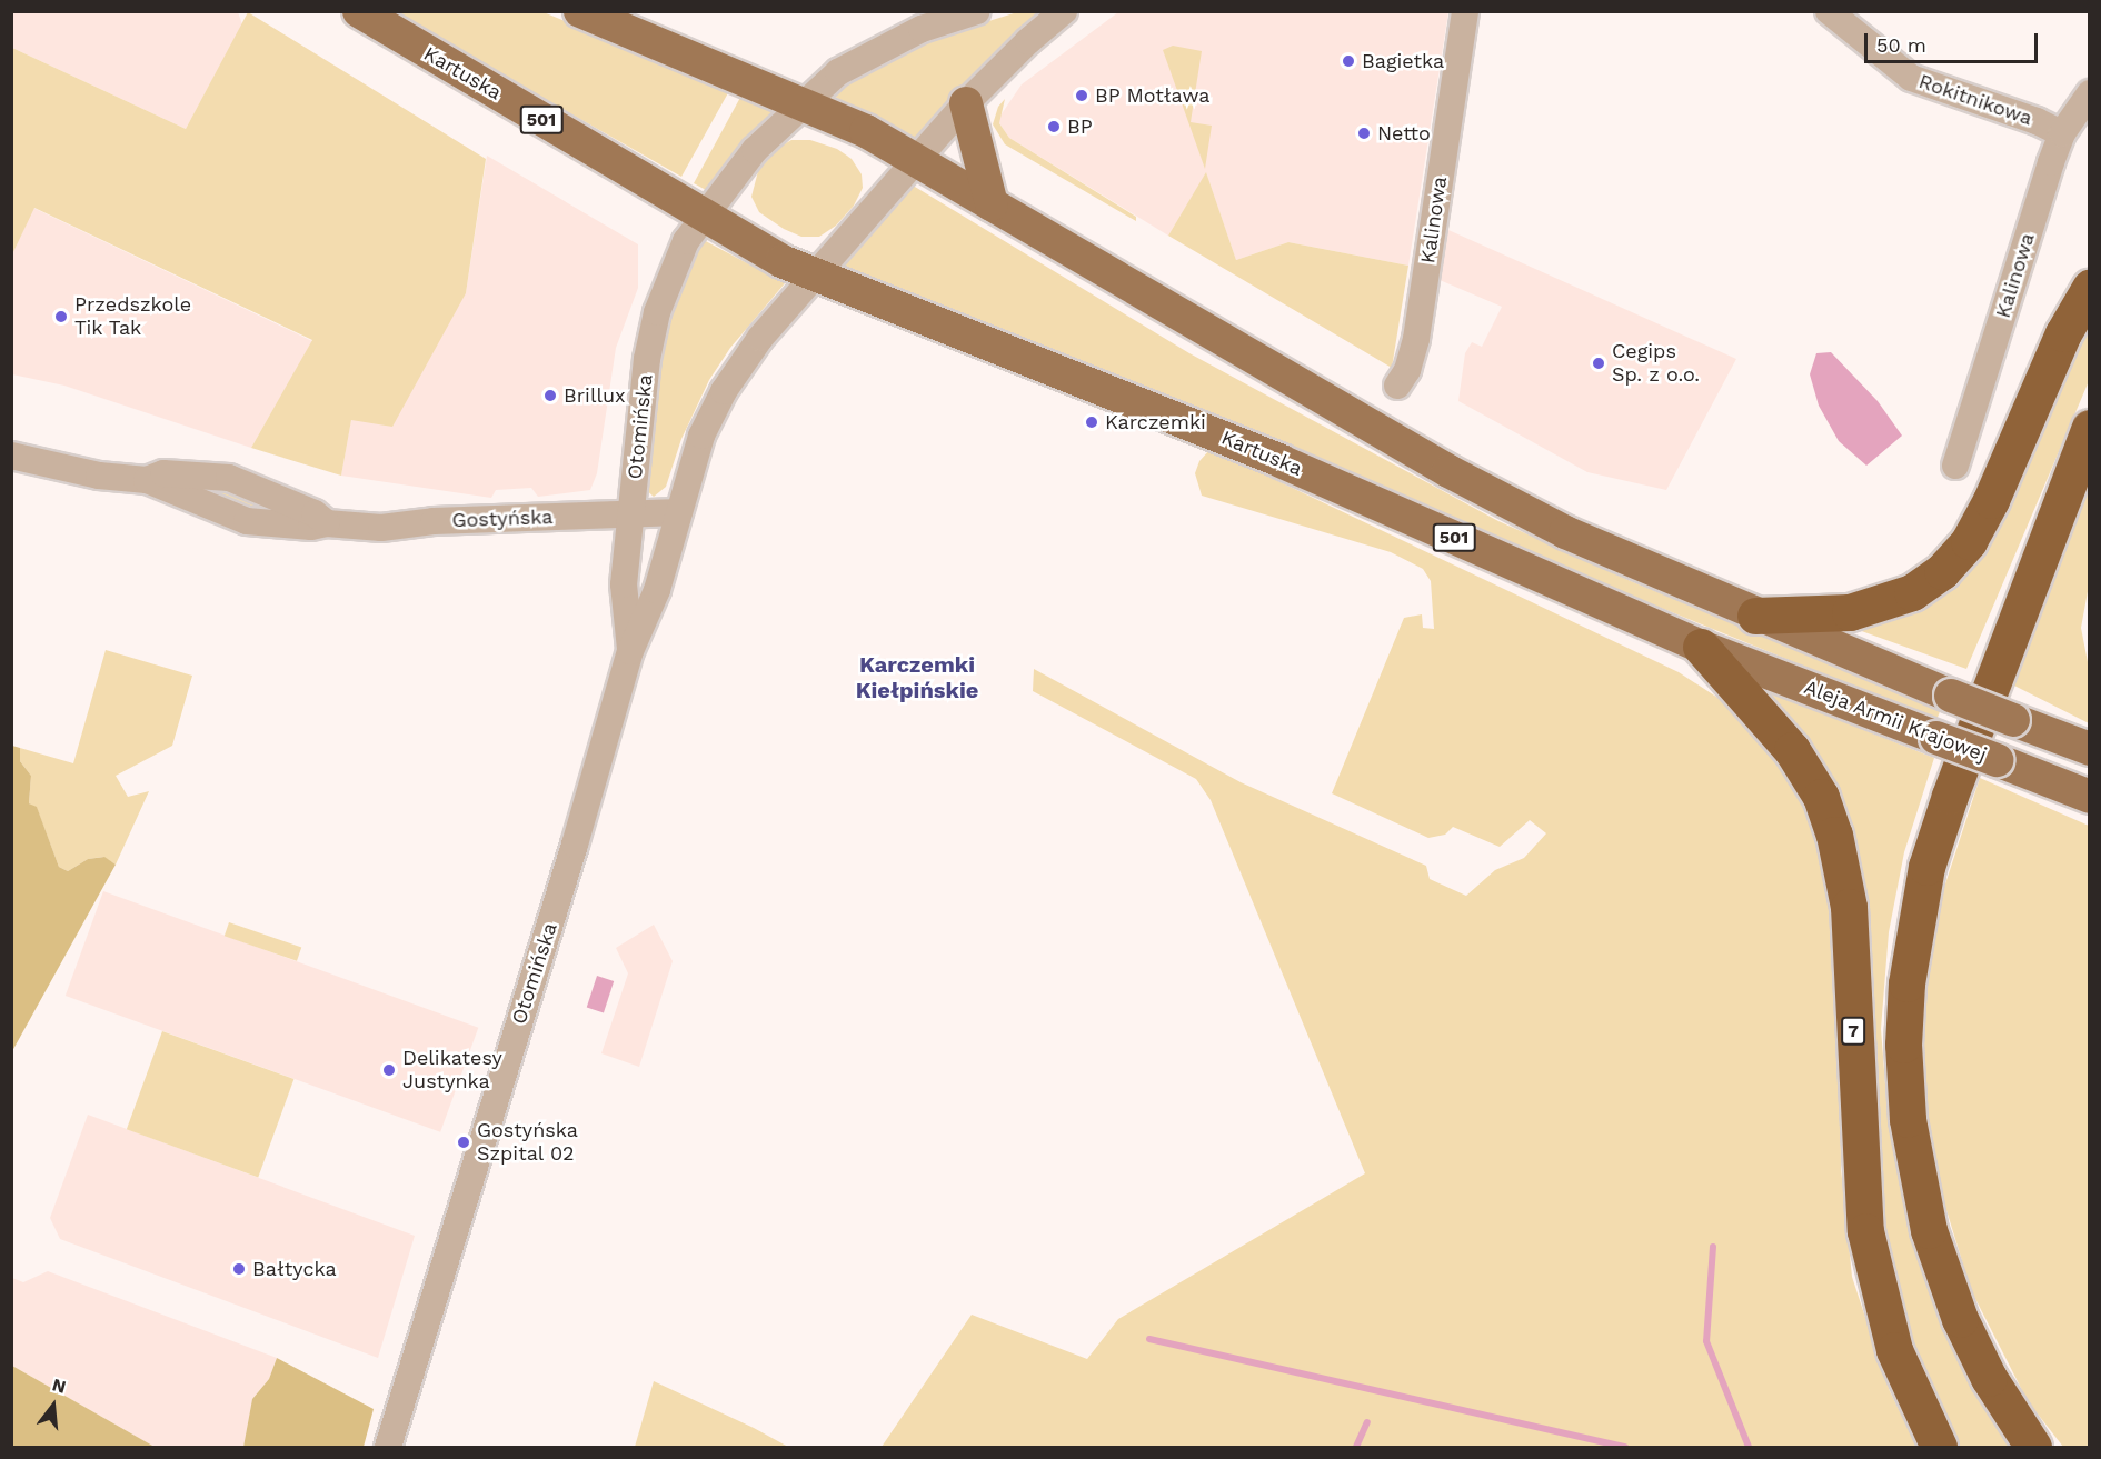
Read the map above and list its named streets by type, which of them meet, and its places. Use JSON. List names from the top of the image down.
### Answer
{
  "streets": {
    "highway": ["7"],
    "main road": ["Kartuska", "501", "Aleja Armii Krajowej"],
    "street": [
      "Rokitnikowa",
      "Kalinowa",
      "Otomińska",
      "Gostyńska"
    ]
  },
  "crossings": [
    ["Kartuska", "501"],
    ["Kartuska", "Otomińska"],
    ["Kartuska", "Aleja Armii Krajowej"],
    ["Kartuska", "7"],
    ["Rokitnikowa", "Kalinowa"],
    ["501", "Otomińska"],
    ["Otomińska", "Gostyńska"],
    ["Aleja Armii Krajowej", "7"]
  ],
  "districts": ["Karczemki Kiełpińskie"],
  "places": [
    "Bagietka",
    "BP Motława",
    "BP",
    "Netto",
    "Przedszkole Tik Tak",
    "Cegips Sp. z o.o.",
    "Brillux",
    "Karczemki",
    "Delikatesy Justynka",
    "Gostyńska Szpital 02",
    "Bałtycka"
  ],
  "scale_bar": "50 m",
  "north": "top"
}
